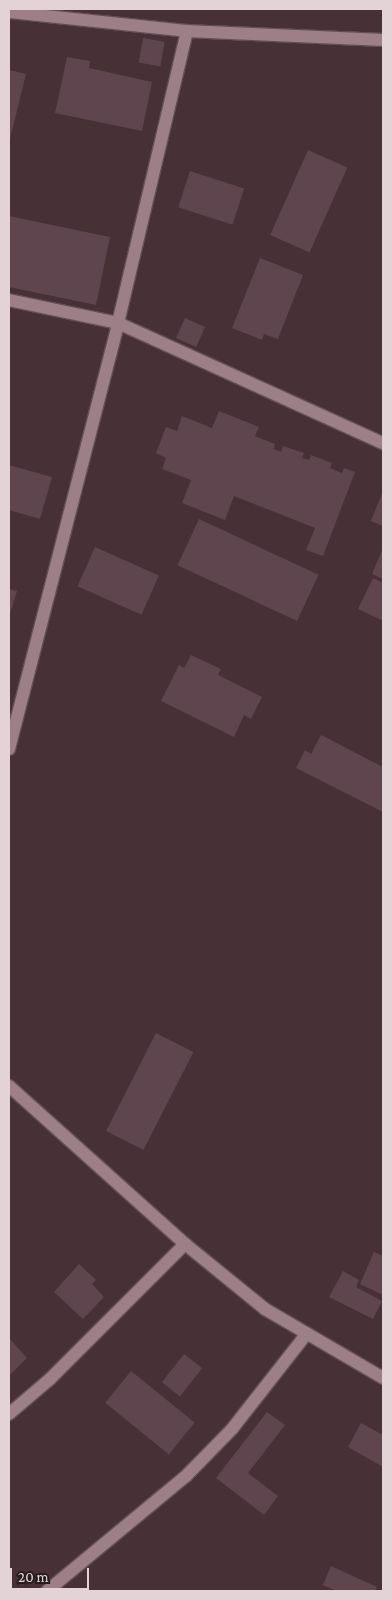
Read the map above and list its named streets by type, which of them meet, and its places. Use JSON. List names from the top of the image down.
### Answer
{
  "scale_bar": "20 m"
}
